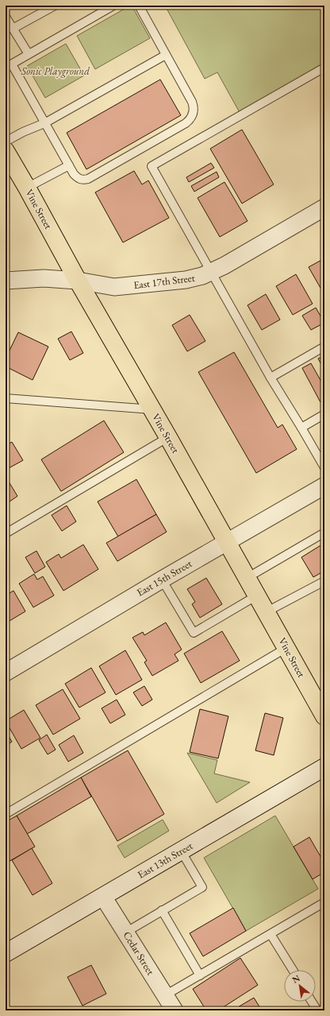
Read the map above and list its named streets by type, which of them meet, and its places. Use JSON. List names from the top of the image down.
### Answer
{
  "streets": {
    "main road": ["Vine Street"],
    "street": [
      "East 17th Street",
      "East 15th Street",
      "East 13th Street",
      "Cedar Street"
    ]
  },
  "crossings": [
    ["Vine Street", "East 17th Street"],
    ["Vine Street", "East 15th Street"],
    ["East 13th Street", "Cedar Street"]
  ],
  "parks": ["Sonic Playground"],
  "north": "top left"
}
